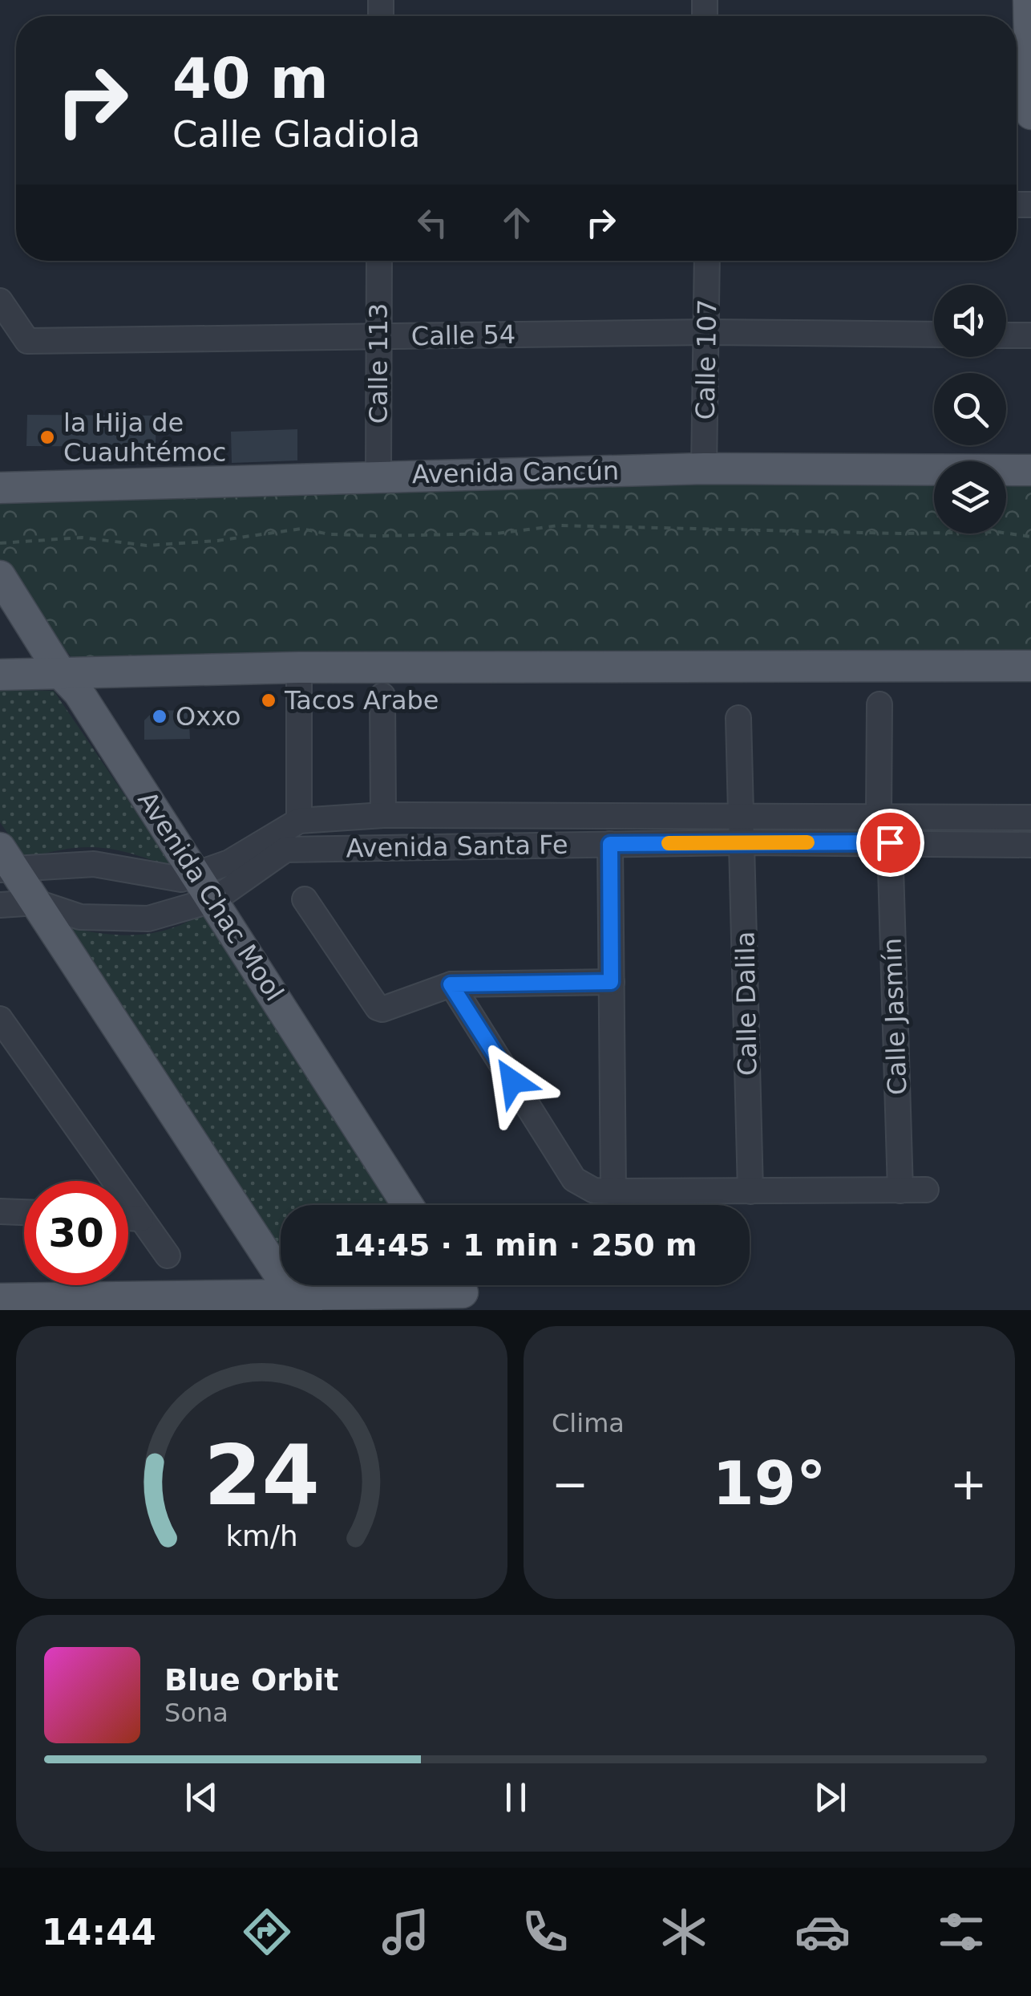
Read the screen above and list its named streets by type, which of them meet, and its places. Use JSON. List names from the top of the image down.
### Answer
{
  "streets": {
    "main road": ["Avenida Cancún", "Avenida Chac Mool"],
    "street": [
      "Calle 54",
      "Calle 107",
      "Calle 113",
      "Avenida Santa Fe",
      "Calle Dalila",
      "Calle Jasmín"
    ]
  },
  "crossings": [
    ["Calle 54", "Calle 107"],
    ["Calle 54", "Calle 113"],
    ["Calle 107", "Avenida Cancún"],
    ["Calle 113", "Avenida Cancún"],
    ["Avenida Santa Fe", "Avenida Chac Mool"],
    ["Avenida Santa Fe", "Calle Dalila"],
    ["Avenida Santa Fe", "Calle Jasmín"]
  ],
  "places": ["la Hija de Cuauhtémoc", "Tacos Arabe", "Oxxo"],
  "page": {
    "turn": ["40 m", "Calle Gladiola"],
    "limit": "30",
    "trip": "14:45 · 1 min · 250 m",
    "tile": "Clima",
    "heat": ["−", "19°", "+"],
    "song": ["Blue Orbit", "Sona"],
    "tabs": "14:44",
    "gauge": ["24", "km/h"]
  }
}
